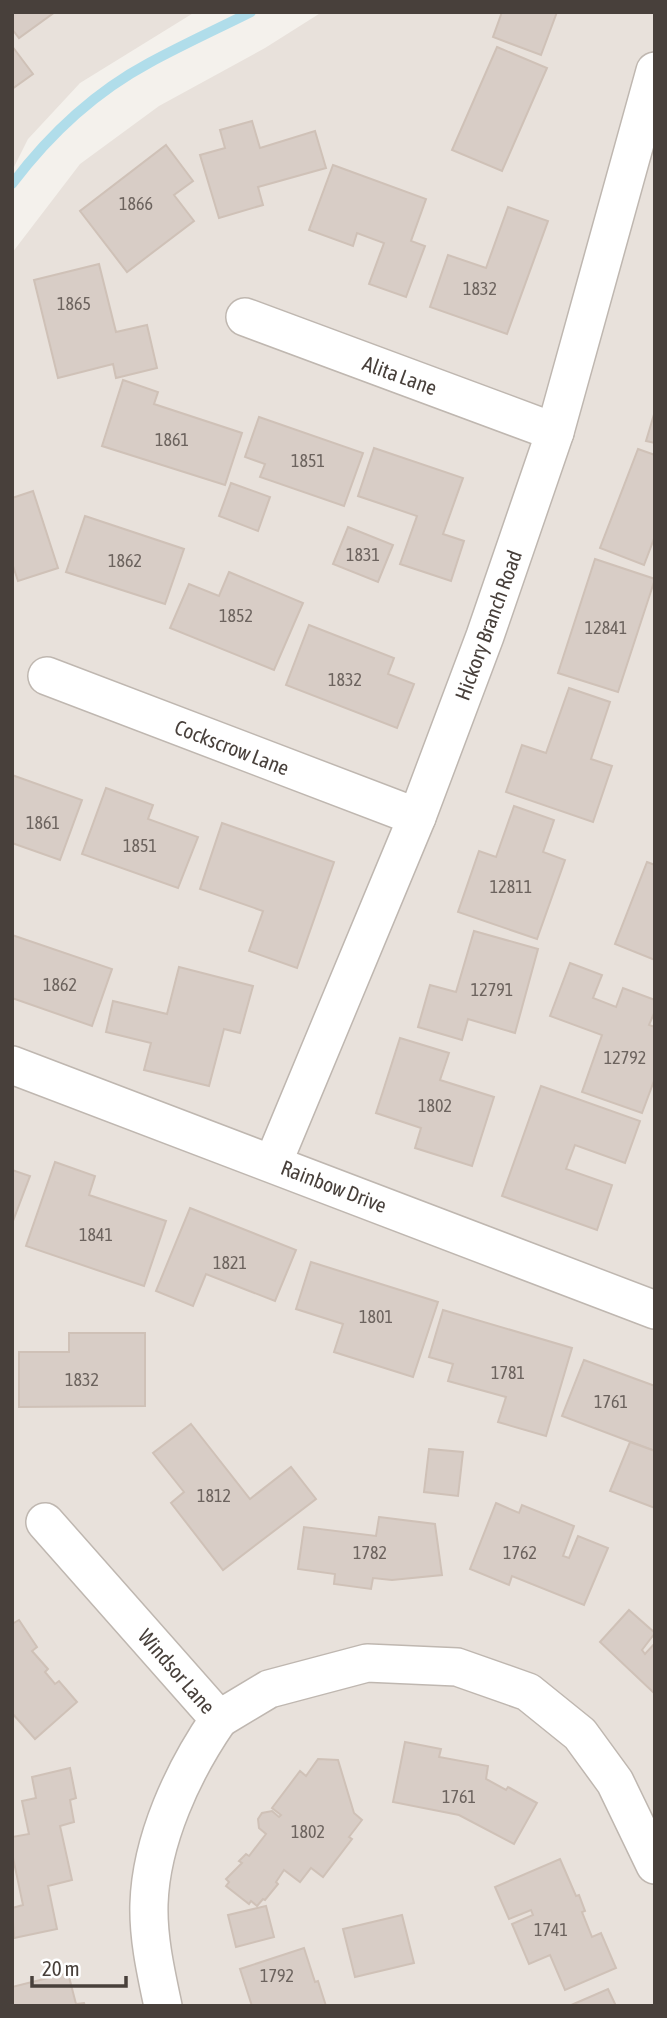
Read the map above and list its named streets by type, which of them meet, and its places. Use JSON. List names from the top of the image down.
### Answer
{
  "streets": {
    "street": [
      "Alita Lane",
      "Hickory Branch Road",
      "Cockscrow Lane",
      "Rainbow Drive",
      "Windsor Lane"
    ]
  },
  "crossings": [
    ["Alita Lane", "Hickory Branch Road"],
    ["Hickory Branch Road", "Cockscrow Lane"],
    ["Hickory Branch Road", "Rainbow Drive"]
  ],
  "house_numbers": [
    "1866",
    "1832",
    "1865",
    "1861",
    "1851",
    "1831",
    "1862",
    "1852",
    "12841",
    "1832",
    "1861",
    "1851",
    "12811",
    "1862",
    "12791",
    "12792",
    "1802",
    "1841",
    "1821",
    "1801",
    "1781",
    "1832",
    "1761",
    "1812",
    "1782",
    "1762",
    "1761",
    "1802",
    "1741",
    "1792"
  ],
  "scale_bar": "20 m"
}
